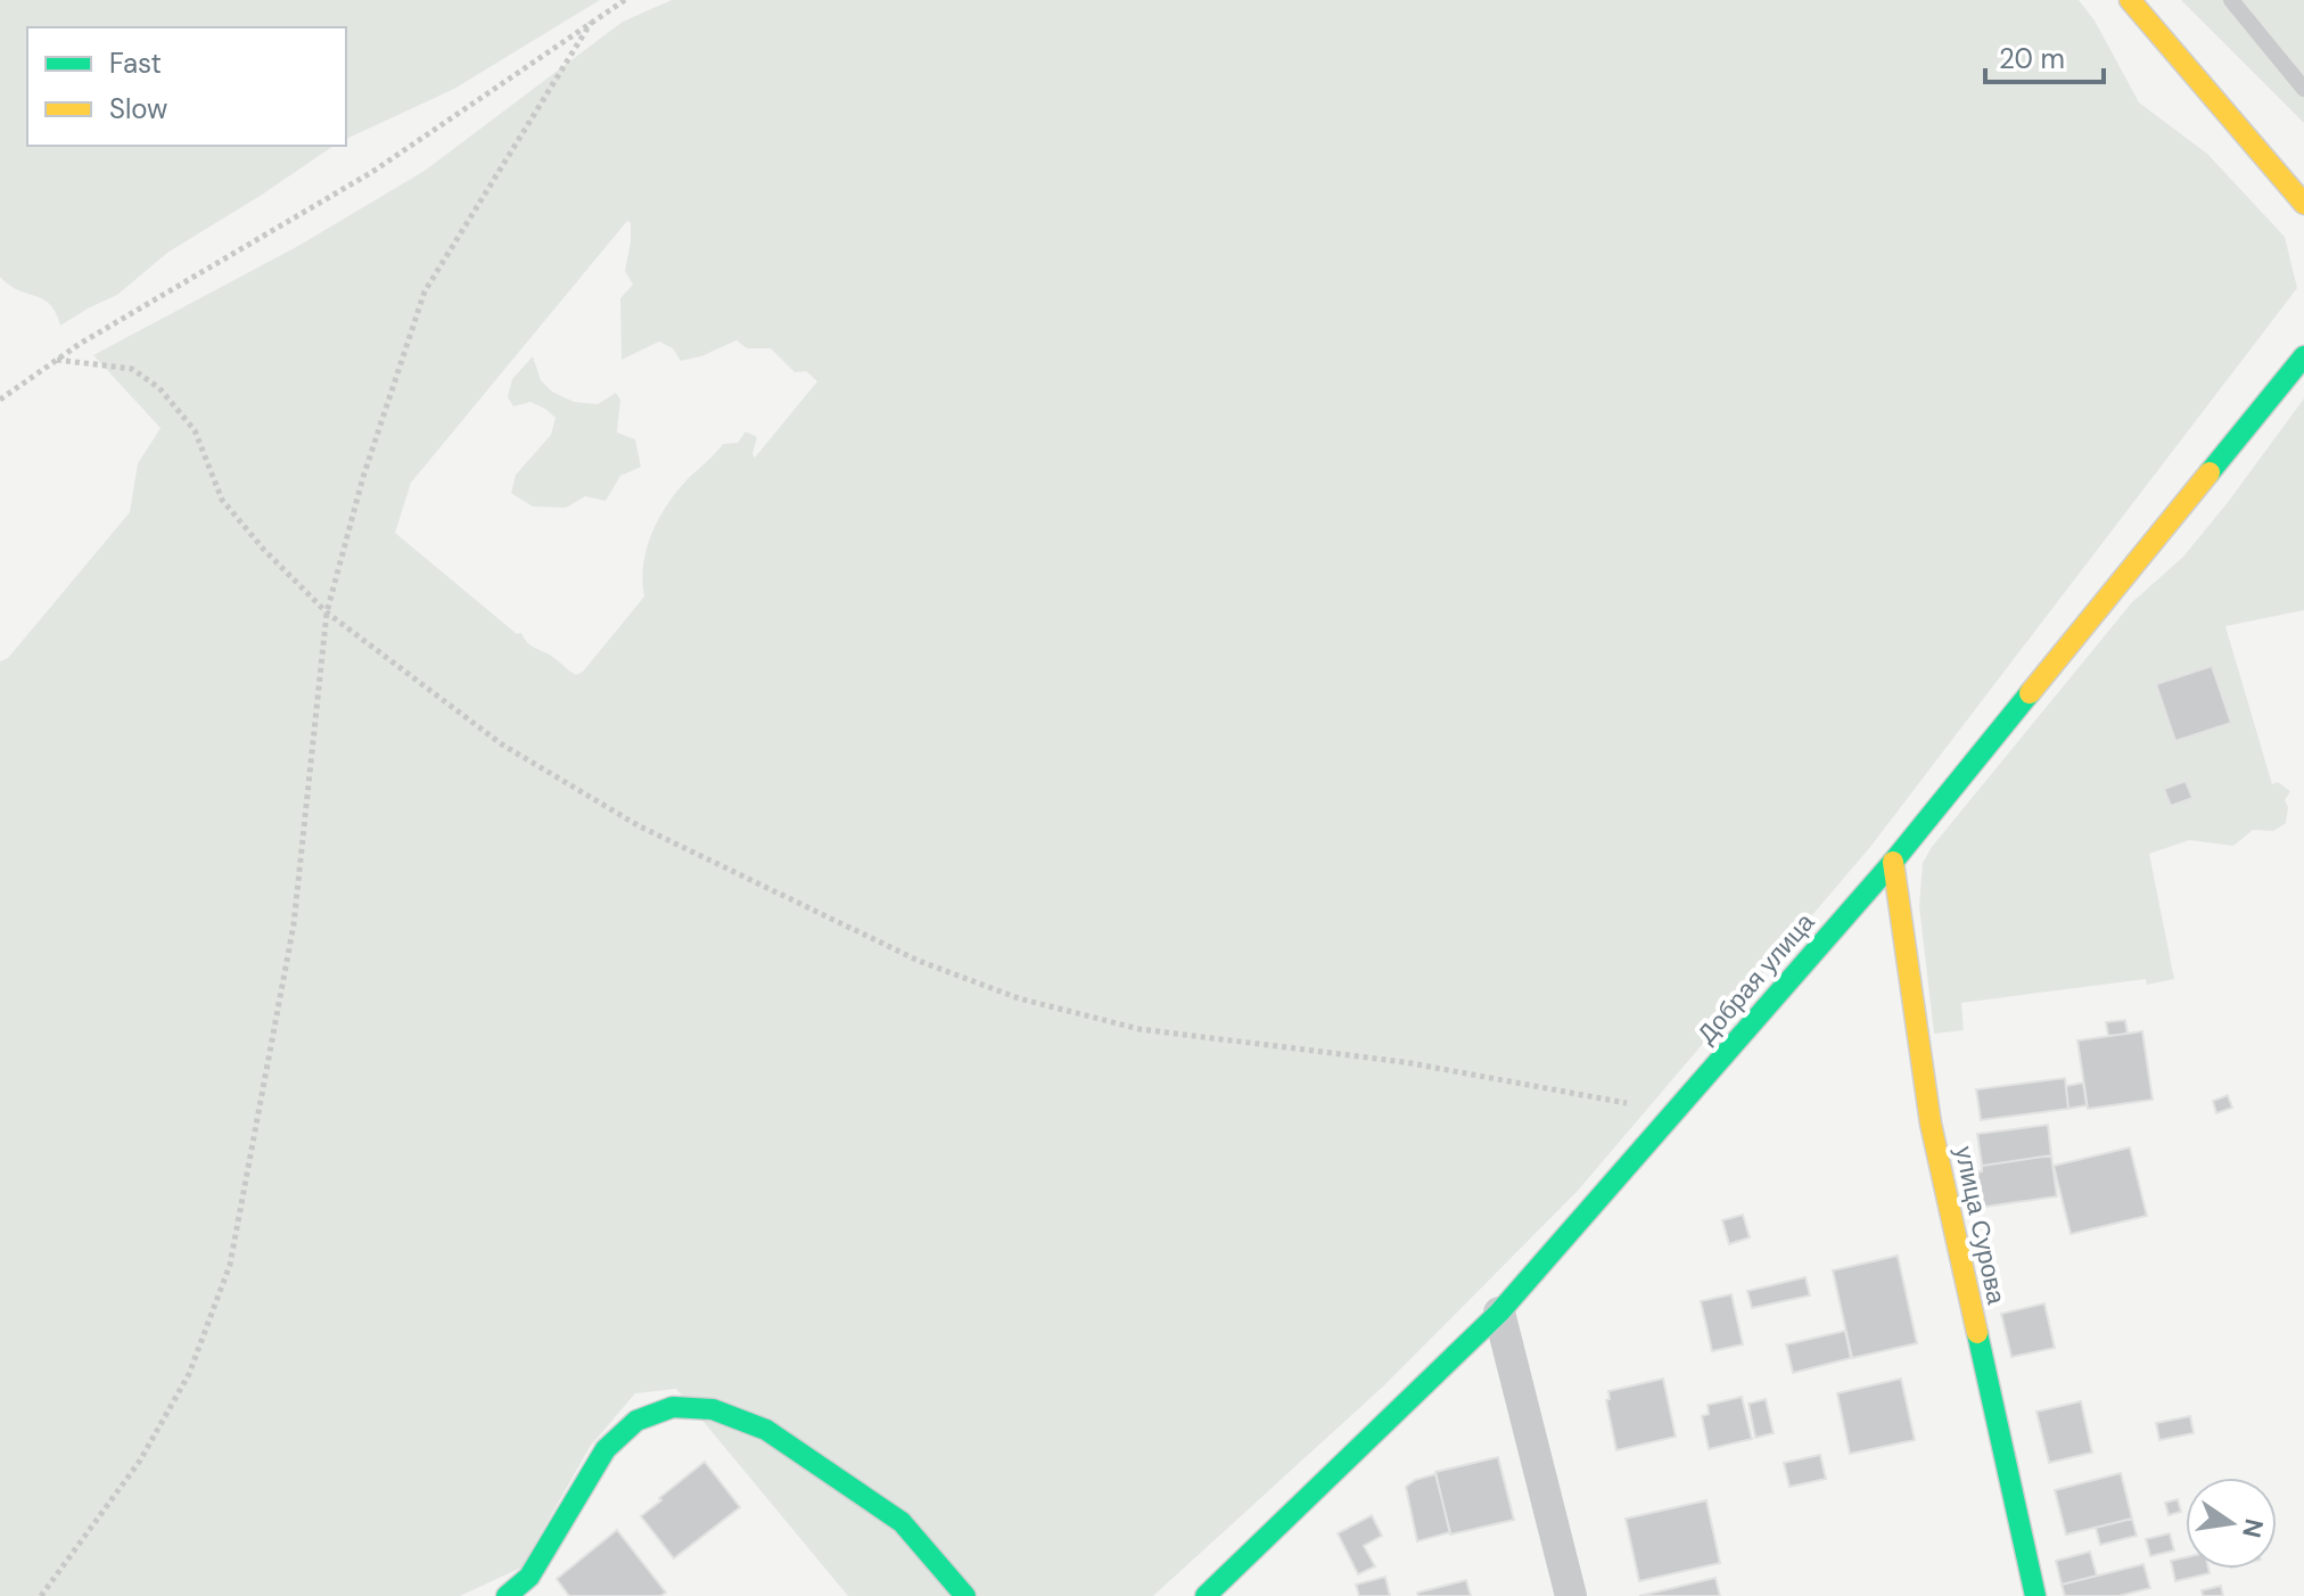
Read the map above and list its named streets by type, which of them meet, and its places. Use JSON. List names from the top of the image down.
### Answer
{
  "streets": {
    "street": ["Добрая улица", "улица Сурова"]
  },
  "crossings": [
    ["Добрая улица", "улица Сурова"]
  ],
  "legend": ["Fast", "Slow"],
  "scale_bar": "20 m",
  "north": "right"
}
